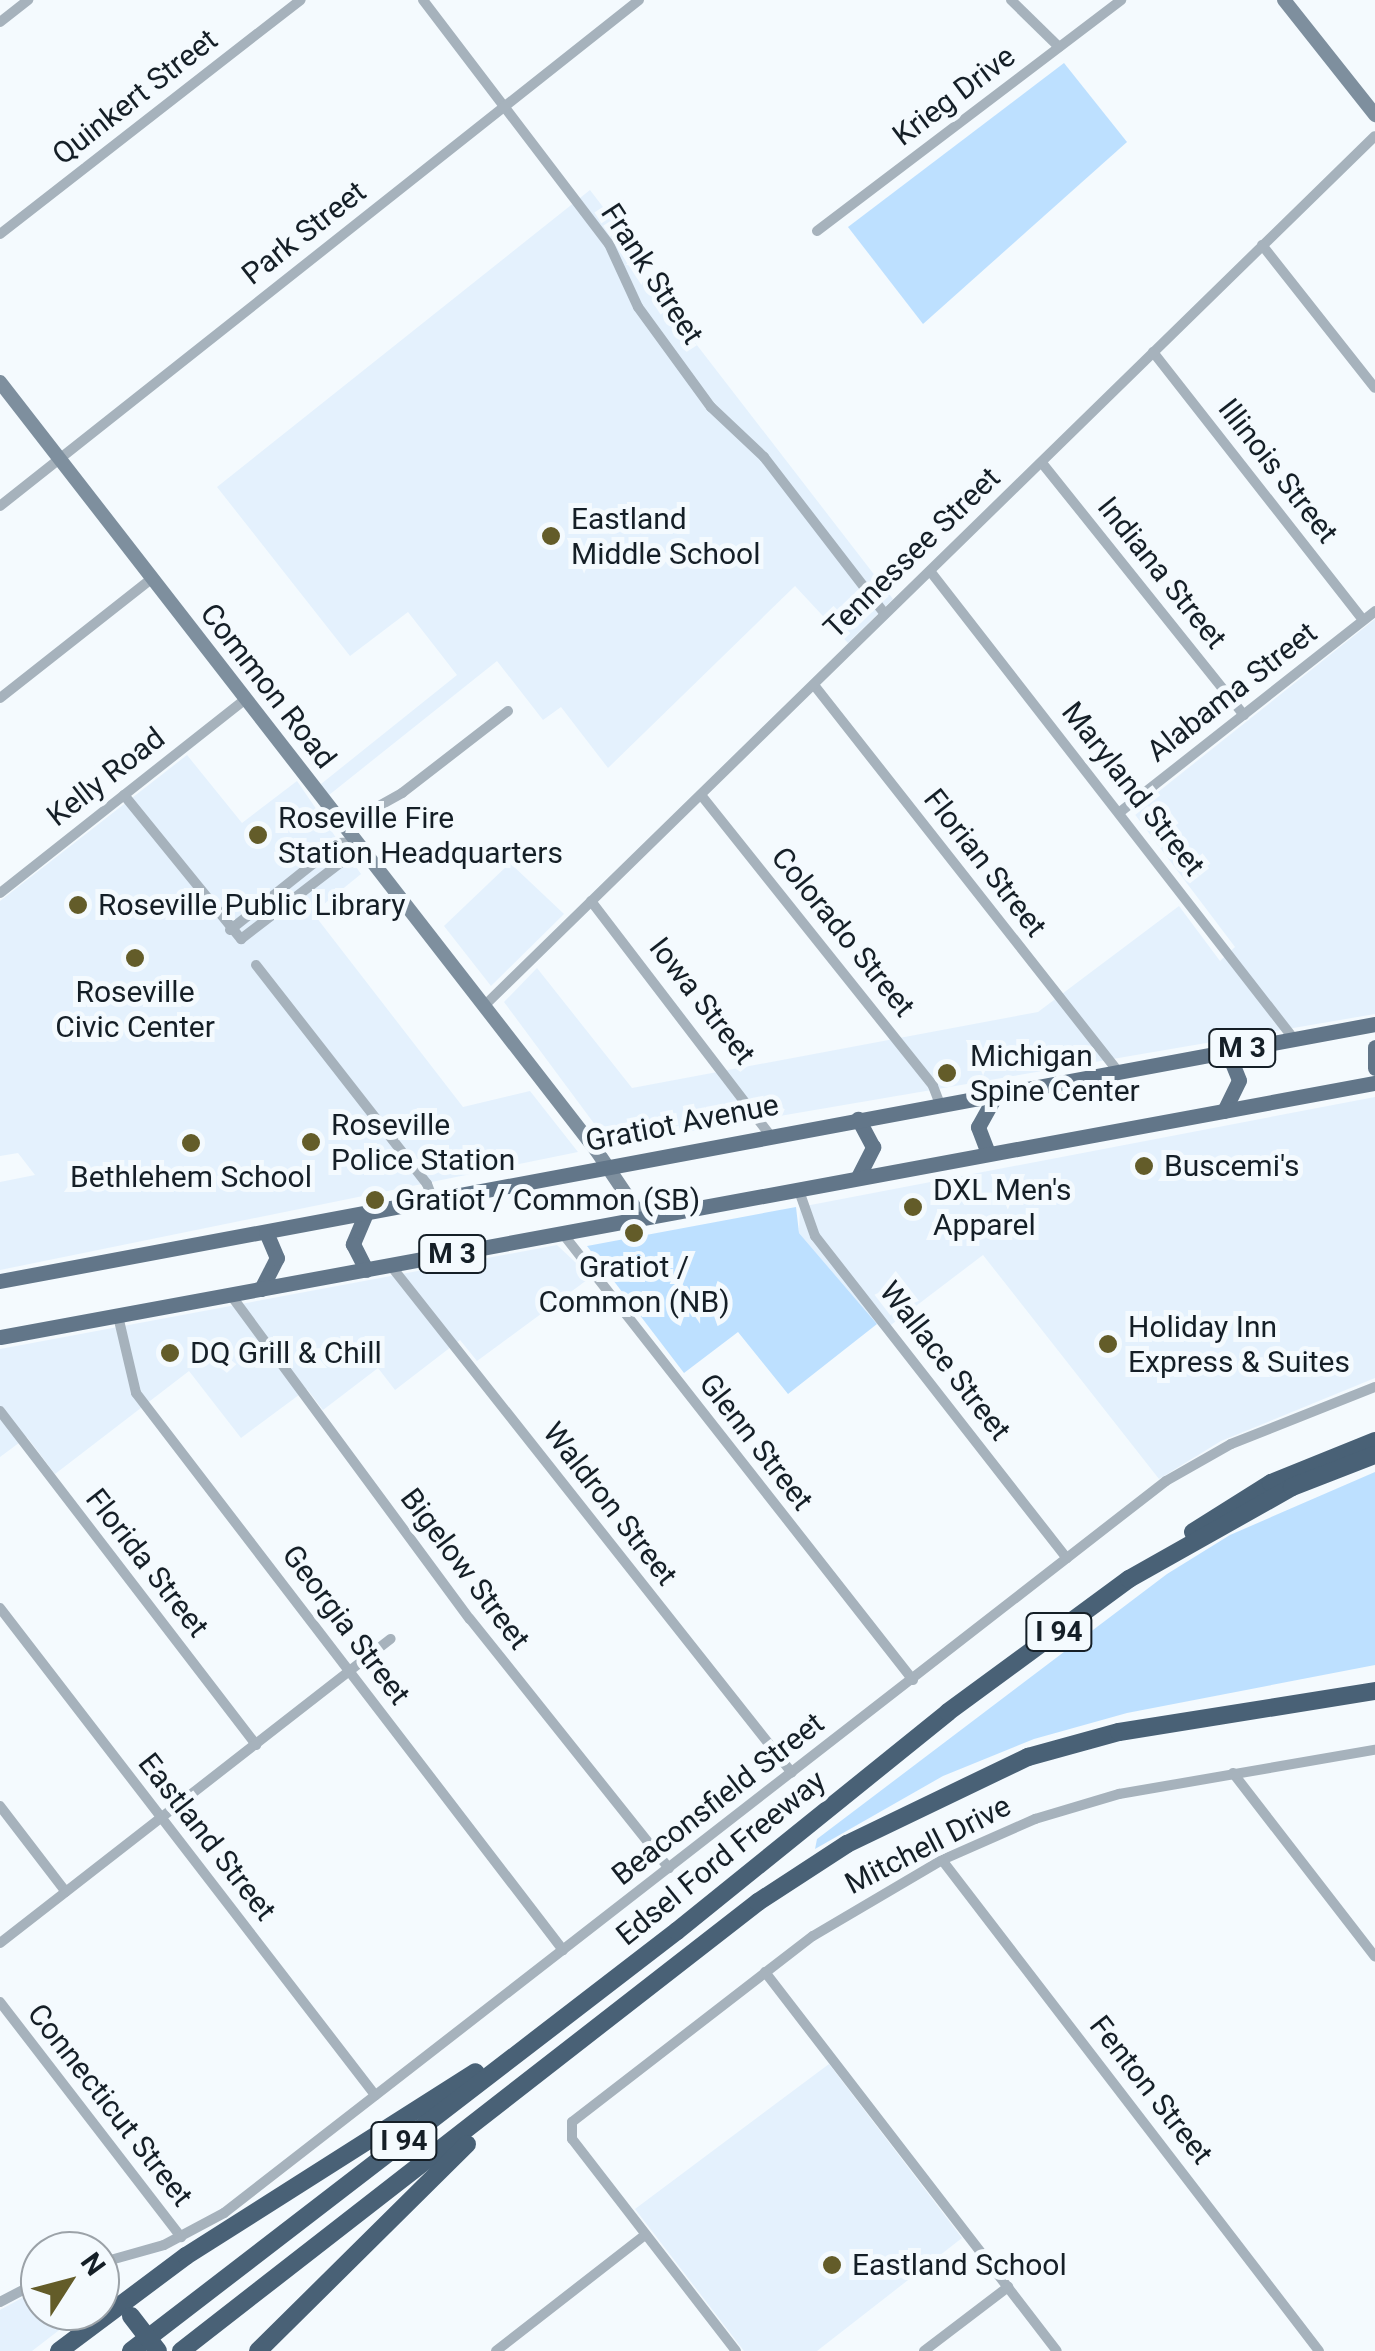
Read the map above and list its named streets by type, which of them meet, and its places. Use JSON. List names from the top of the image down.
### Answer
{
  "streets": {
    "highway": ["I 94", "Edsel Ford Freeway"],
    "main road": ["M 3", "Gratiot Avenue"],
    "street": [
      "Krieg Drive",
      "Quinkert Street",
      "Park Street",
      "Frank Street",
      "Illinois Street",
      "Tennessee Street",
      "Indiana Street",
      "Common Road",
      "Alabama Street",
      "Kelly Road",
      "Maryland Street",
      "Florian Street",
      "Colorado Street",
      "Iowa Street",
      "Wallace Street",
      "Glenn Street",
      "Waldron Street",
      "Florida Street",
      "Bigelow Street",
      "Georgia Street",
      "Beaconsfield Street",
      "Eastland Street",
      "Mitchell Drive",
      "Fenton Street",
      "Connecticut Street"
    ]
  },
  "crossings": [
    ["Park Street", "Frank Street"],
    ["Park Street", "Common Road"],
    ["Frank Street", "Tennessee Street"],
    ["Illinois Street", "Tennessee Street"],
    ["Illinois Street", "Alabama Street"],
    ["Tennessee Street", "Indiana Street"],
    ["Tennessee Street", "Common Road"],
    ["Tennessee Street", "Maryland Street"],
    ["Tennessee Street", "Florian Street"],
    ["Tennessee Street", "Colorado Street"],
    ["Tennessee Street", "Iowa Street"],
    ["Indiana Street", "Alabama Street"],
    ["Common Road", "Kelly Road"],
    ["Common Road", "M 3"],
    ["Common Road", "Gratiot Avenue"],
    ["Alabama Street", "Maryland Street"],
    ["Maryland Street", "Gratiot Avenue"],
    ["Florian Street", "Gratiot Avenue"],
    ["Colorado Street", "Gratiot Avenue"],
    ["Iowa Street", "Gratiot Avenue"],
    ["M 3", "Wallace Street"],
    ["M 3", "Glenn Street"],
    ["M 3", "Waldron Street"],
    ["M 3", "Bigelow Street"],
    ["M 3", "Georgia Street"],
    ["Wallace Street", "Beaconsfield Street"],
    ["Glenn Street", "Beaconsfield Street"],
    ["Waldron Street", "Beaconsfield Street"],
    ["Bigelow Street", "Beaconsfield Street"],
    ["Georgia Street", "Beaconsfield Street"],
    ["Beaconsfield Street", "Eastland Street"],
    ["Beaconsfield Street", "Connecticut Street"],
    ["Mitchell Drive", "Fenton Street"]
  ],
  "places": [
    "Eastland Middle School",
    "Roseville Fire Station Headquarters",
    "Roseville Public Library",
    "Roseville Civic Center",
    "Michigan Spine Center",
    "Roseville Police Station",
    "Bethlehem School",
    "Buscemi's",
    "Gratiot / Common (SB)",
    "DXL Men's Apparel",
    "Gratiot / Common (NB)",
    "Holiday Inn Express & Suites",
    "DQ Grill & Chill",
    "Eastland School"
  ],
  "north": "top right"
}
